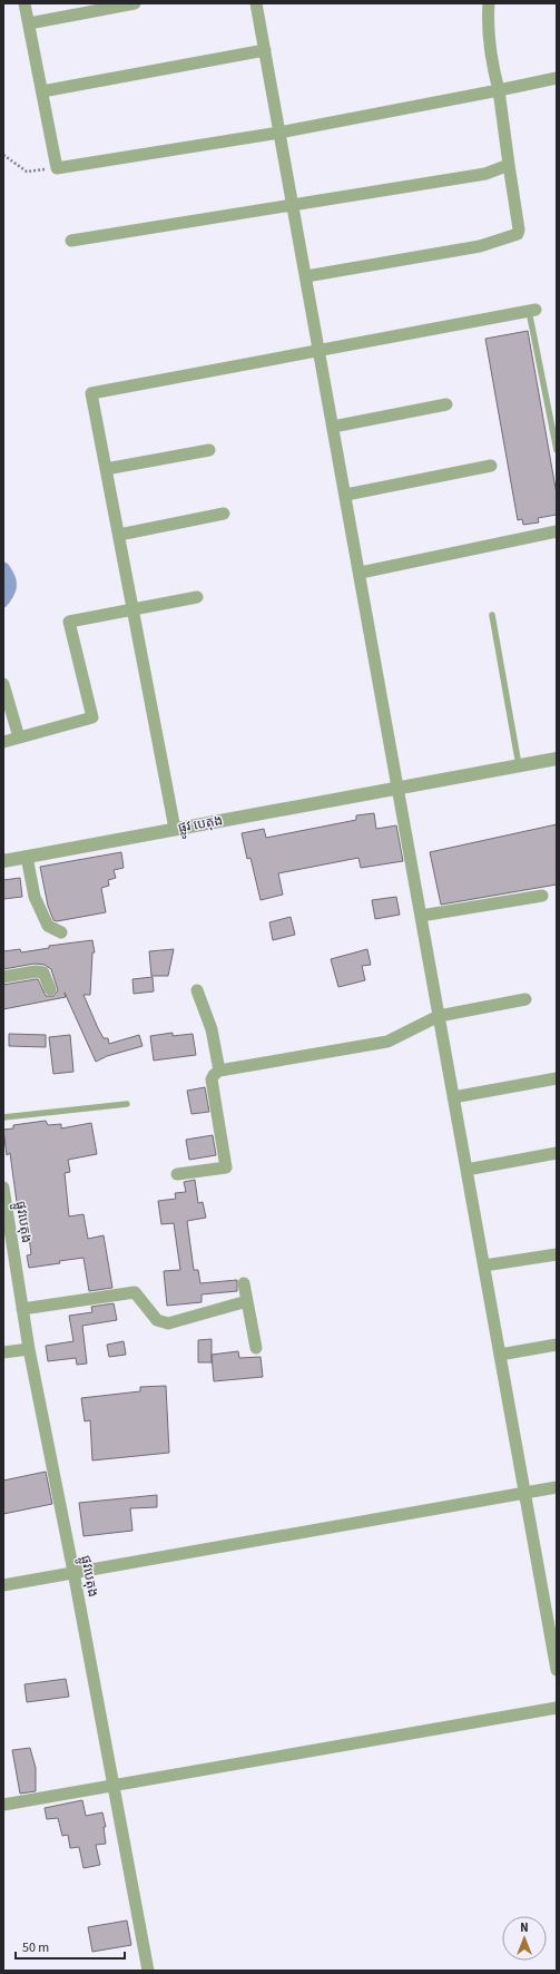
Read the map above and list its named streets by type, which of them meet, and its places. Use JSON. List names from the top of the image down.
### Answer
{
  "streets": {
    "street": ["ផ្លូវ បេតុង", "ផ្លូវបេតុង"]
  },
  "scale_bar": "50 m",
  "north": "top"
}
